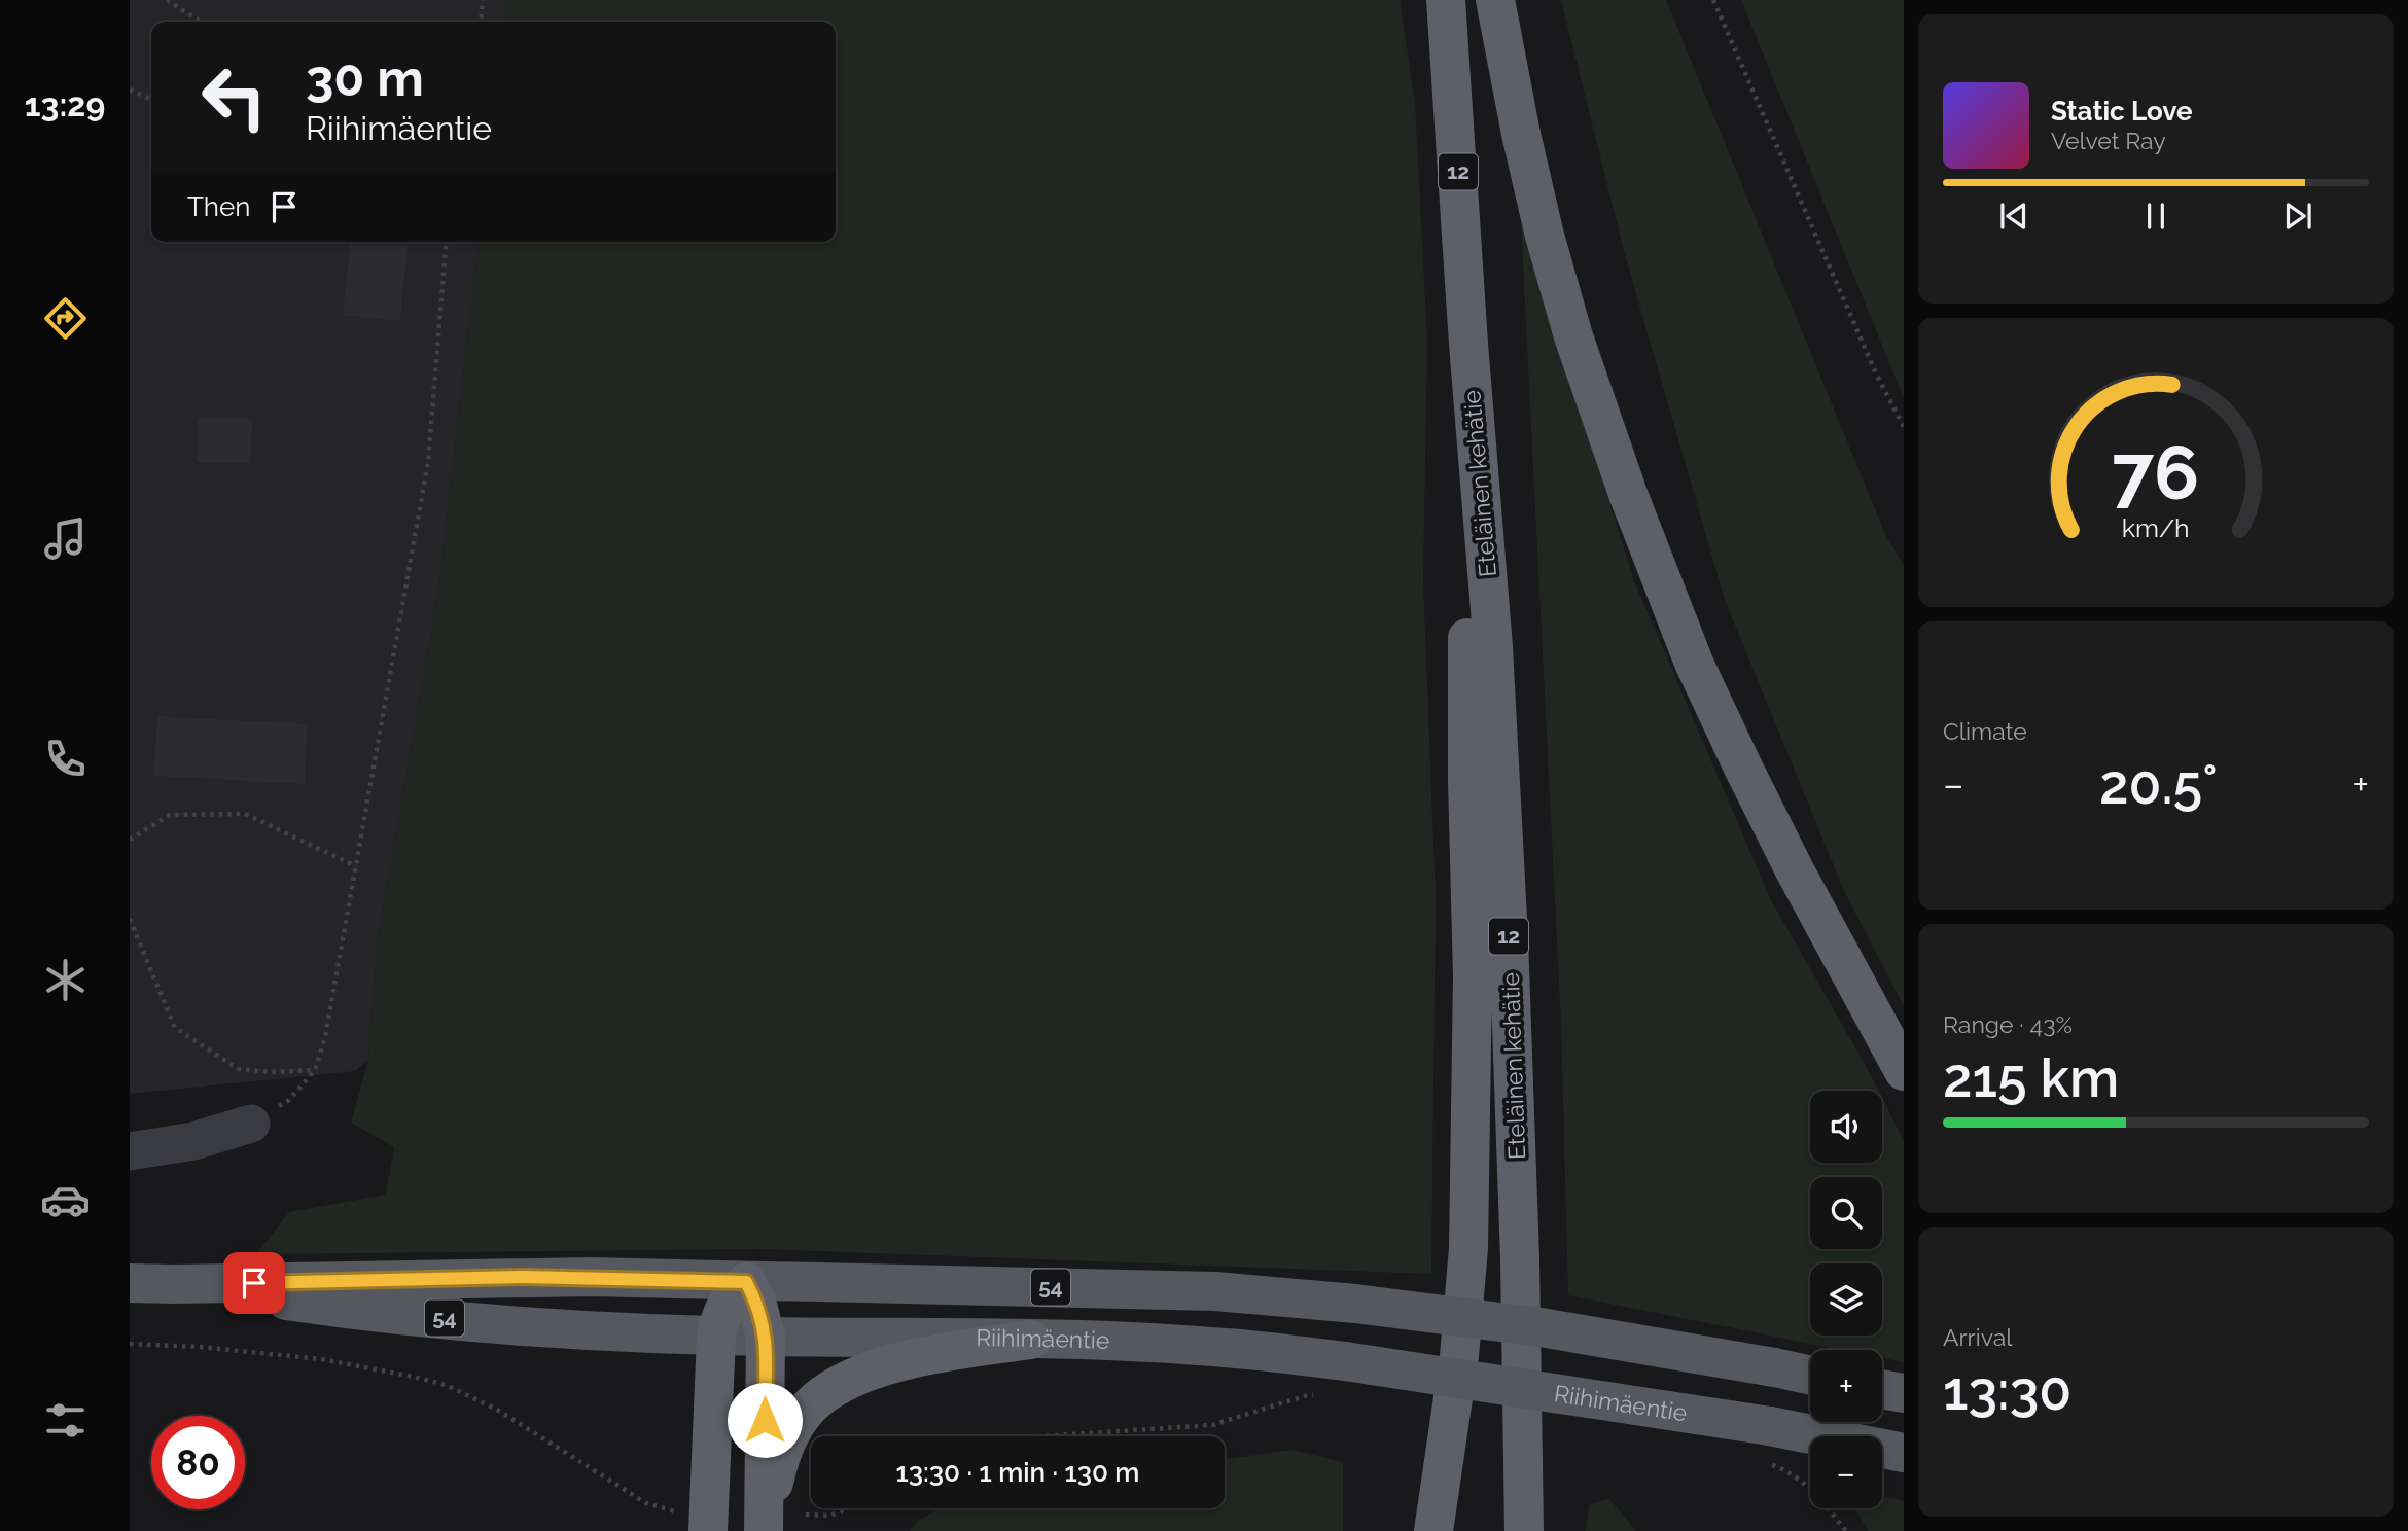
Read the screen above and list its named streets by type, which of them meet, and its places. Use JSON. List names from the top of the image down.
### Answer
{
  "streets": {
    "highway": ["12", "Eteläinen kehätie"],
    "main road": ["54", "Riihimäentie"]
  },
  "crossings": [
    ["12", "Eteläinen kehätie"]
  ],
  "page": {
    "tabs": "13:29",
    "turn": ["30 m", "Riihimäentie"],
    "song": ["Static Love", "Velvet Ray"],
    "then": "Then",
    "tile": [
      "Climate",
      ["Range · 43%", "215 km"],
      ["Arrival", "13:30"]
    ],
    "heat": ["−", "20.5°", "+"],
    "map_buttons": ["+", "−"],
    "limit": "80",
    "trip": "13:30 · 1 min · 130 m",
    "gauge": ["76", "km/h"]
  }
}
